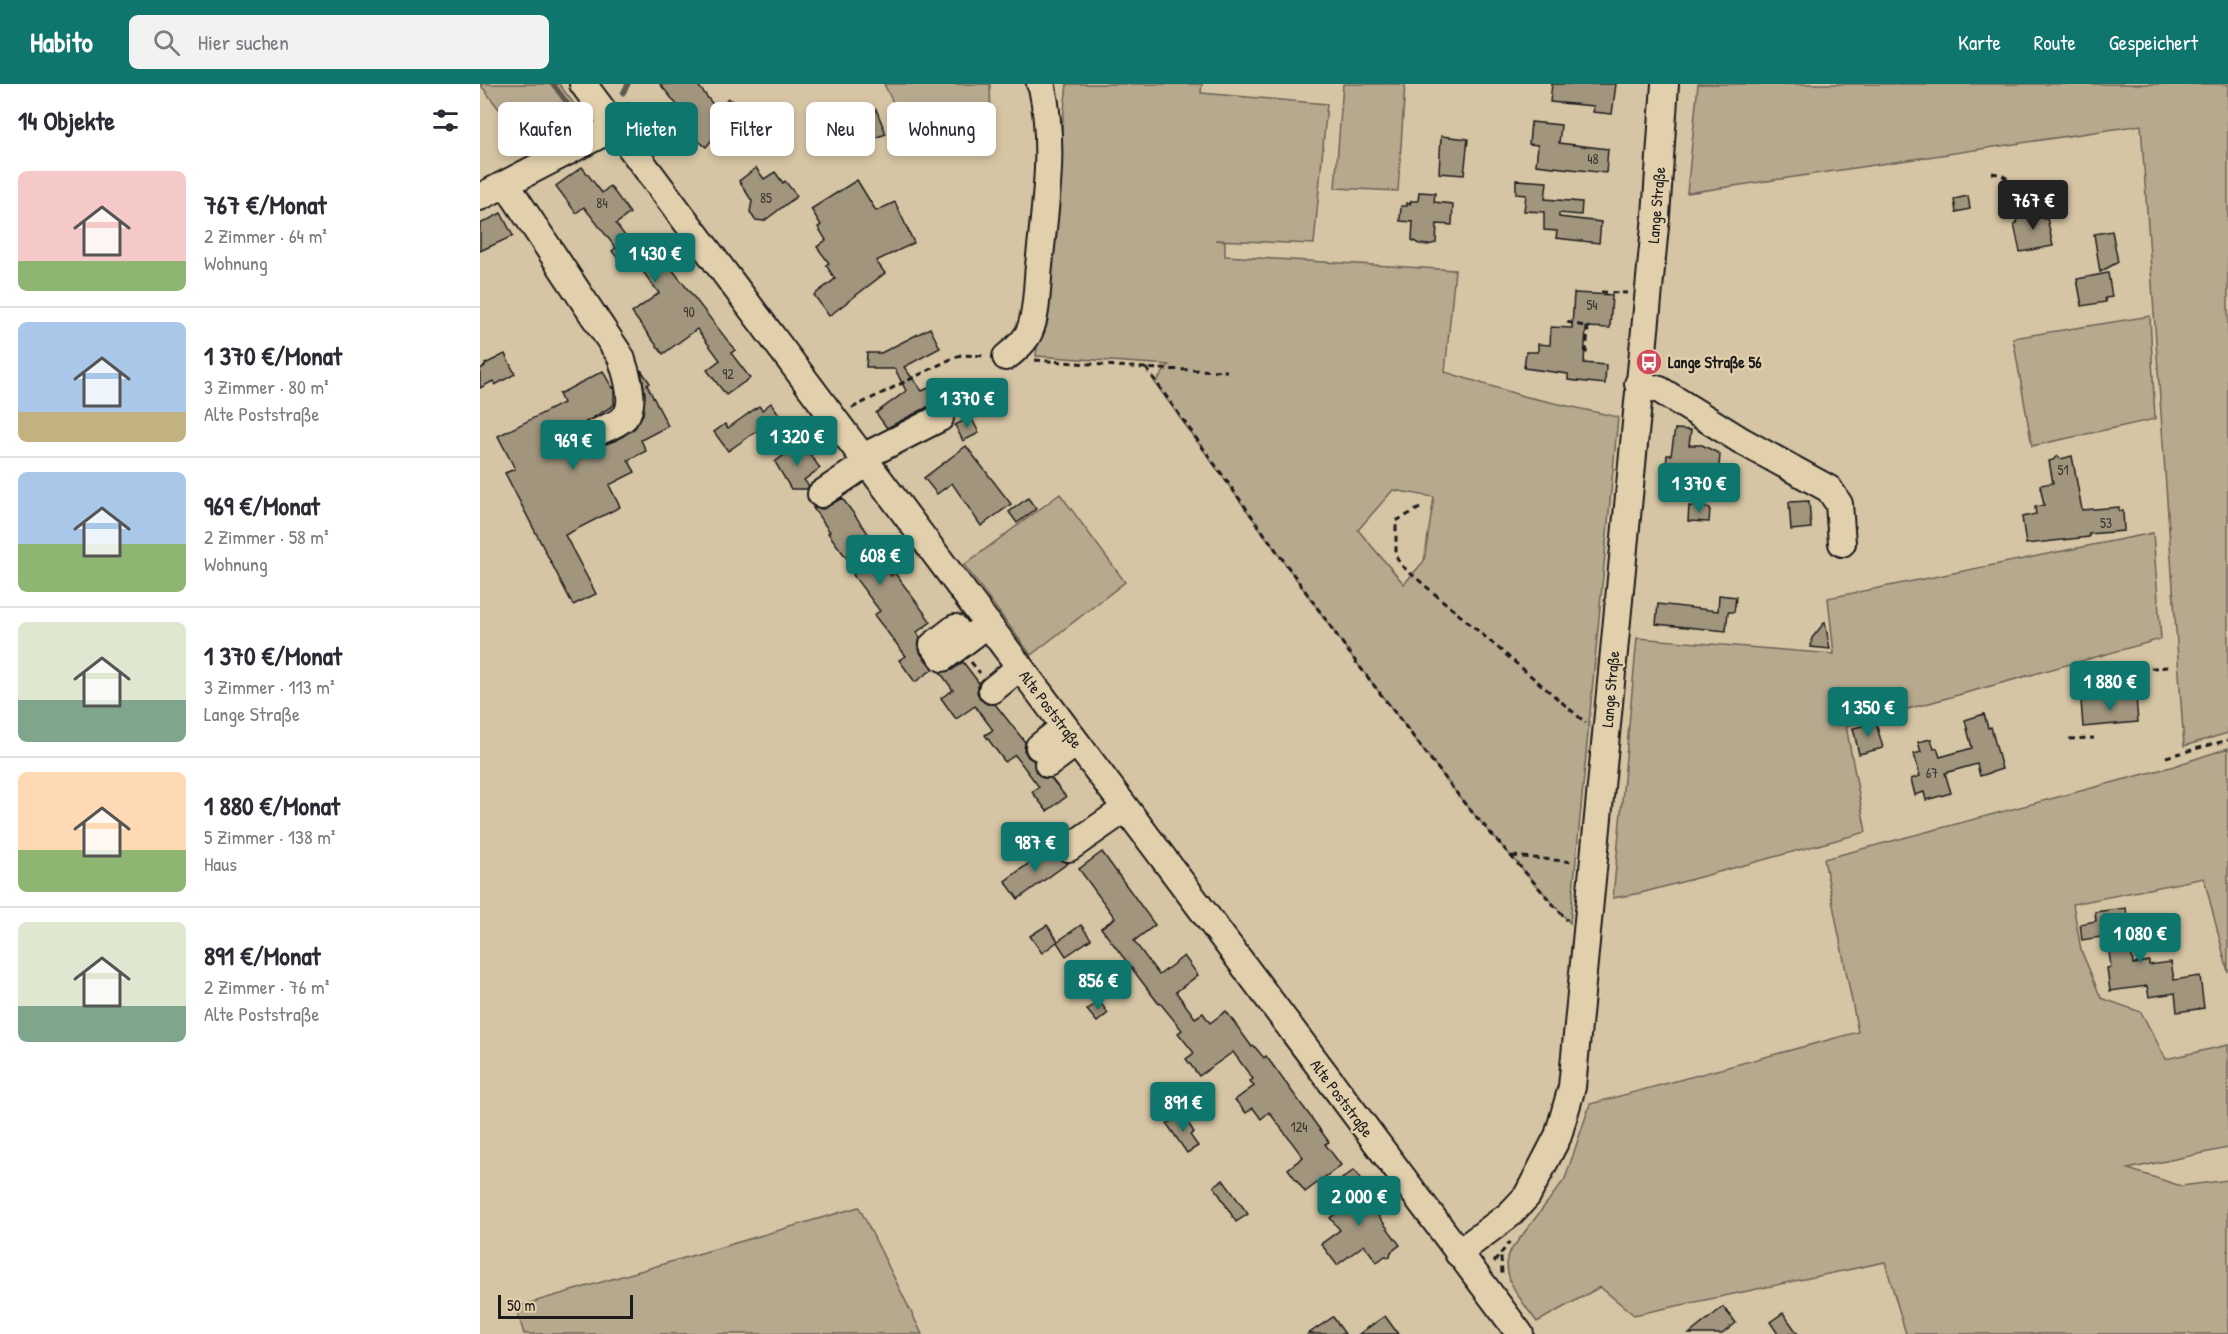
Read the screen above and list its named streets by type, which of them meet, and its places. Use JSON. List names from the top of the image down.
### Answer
{
  "streets": {
    "street": ["Lange Straße", "Alte Poststraße"]
  },
  "crossings": [
    ["Lange Straße", "Alte Poststraße"]
  ],
  "places": {
    "bus stop": ["Lange Straße 56"]
  },
  "house_numbers": [
    "48",
    "85",
    "84",
    "54",
    "90",
    "92",
    "51",
    "53",
    "67",
    "124"
  ],
  "scale_bar": "50 m",
  "page": {
    "header": "Habito",
    "search": "Hier suchen",
    "nav": ["Karte", "Route", "Gespeichert"],
    "heading": "14 Objekte",
    "chip": [
      "Kaufen",
      "Mieten",
      "Filter",
      "Neu",
      "Wohnung"
    ],
    "list": [
      {
        "name": "767 €/Monat",
        "note": "2 Zimmer · 64 m² · Wohnung"
      },
      {
        "name": "1 370 €/Monat",
        "note": "3 Zimmer · 80 m² · Alte Poststraße"
      },
      {
        "name": "969 €/Monat",
        "note": "2 Zimmer · 58 m² · Wohnung"
      },
      {
        "name": "1 370 €/Monat",
        "note": "3 Zimmer · 113 m² · Lange Straße"
      },
      {
        "name": "1 880 €/Monat",
        "note": "5 Zimmer · 138 m² · Haus"
      },
      {
        "name": "891 €/Monat",
        "note": "2 Zimmer · 76 m² · Alte Poststraße"
      }
    ],
    "price": [
      "767 €",
      "1 430 €",
      "1 370 €",
      "1 320 €",
      "969 €",
      "1 370 €",
      "608 €",
      "1 880 €",
      "1 350 €",
      "987 €",
      "1 080 €",
      "856 €",
      "891 €",
      "2 000 €"
    ],
    "scale": "50 m"
  }
}
